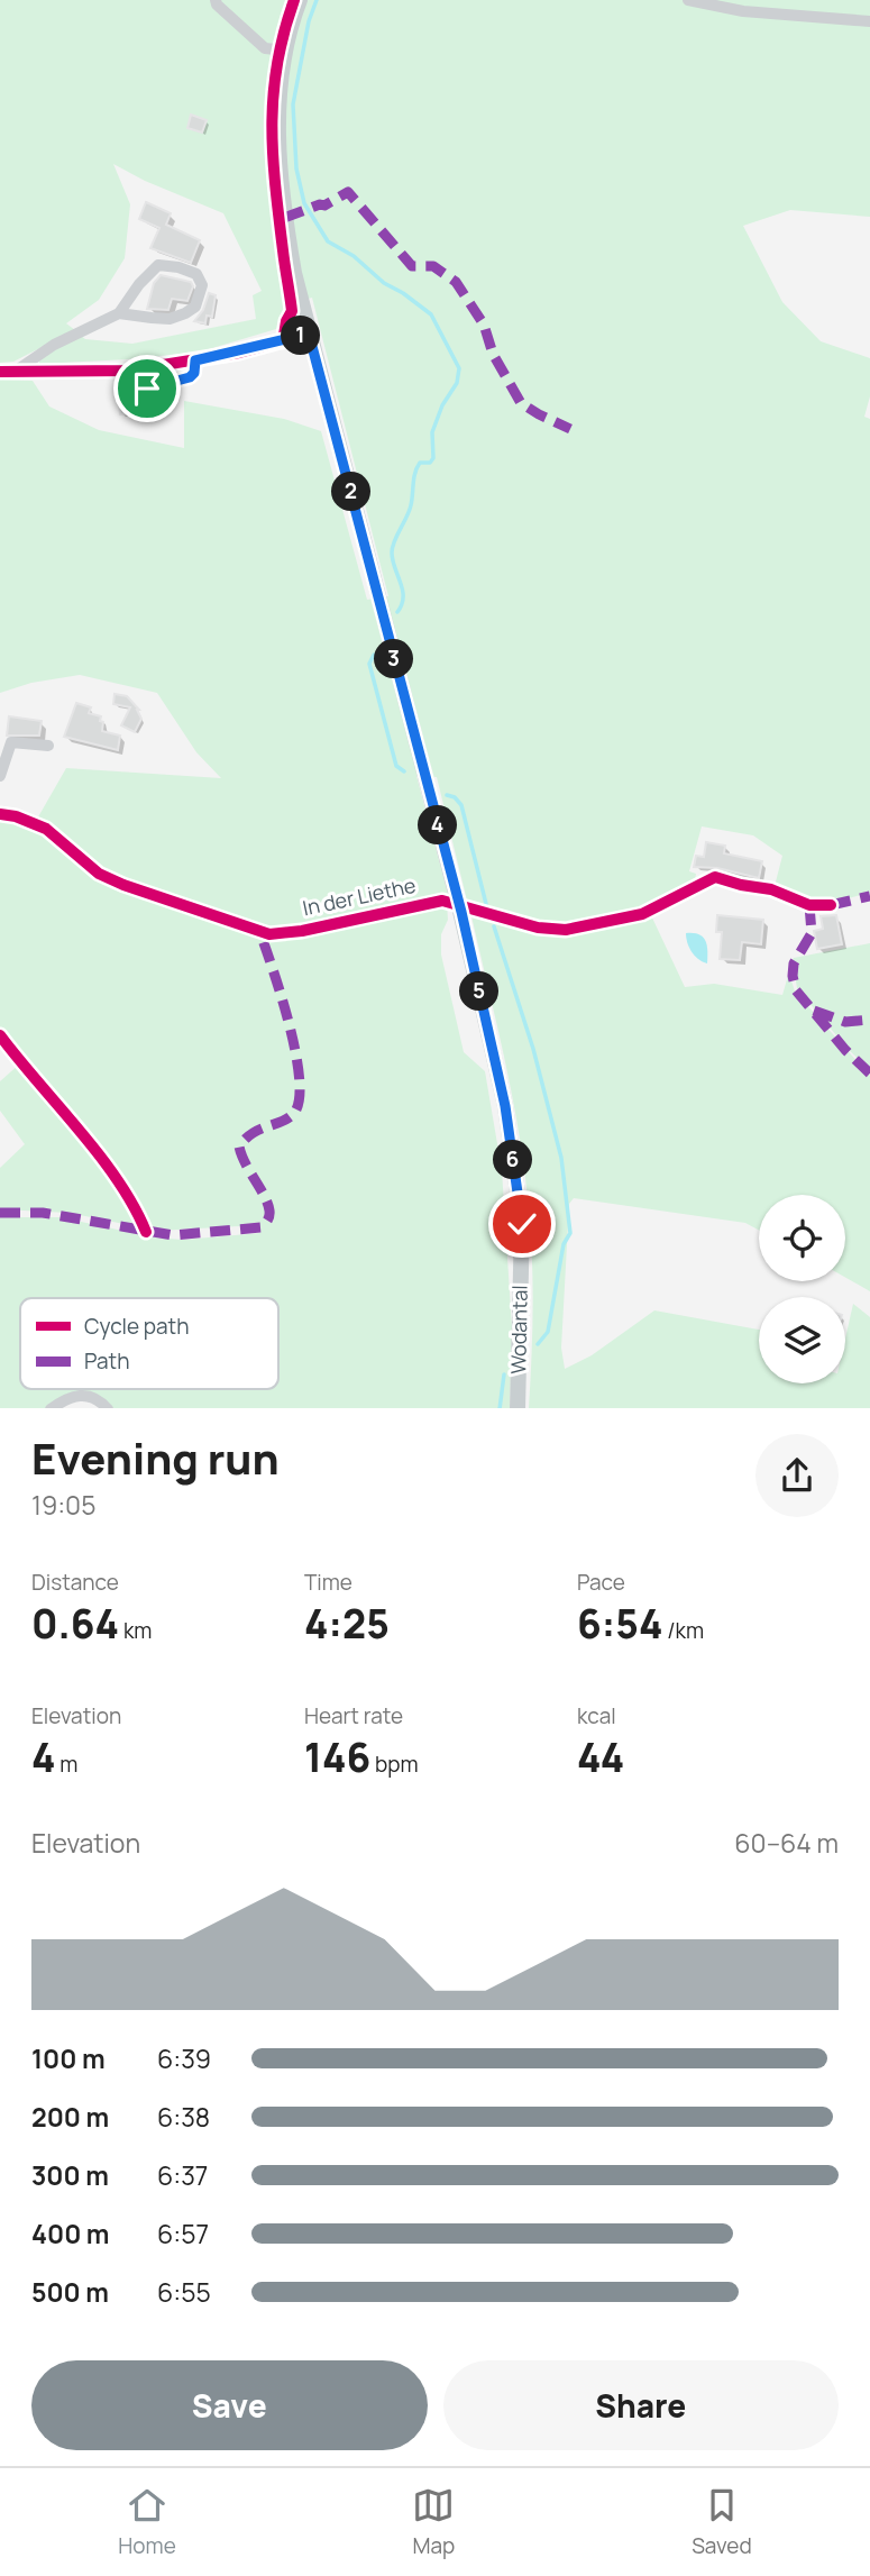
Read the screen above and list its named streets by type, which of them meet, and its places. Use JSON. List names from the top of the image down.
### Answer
{
  "streets": {
    "main road": ["Wodantal"],
    "street": ["In der Liethe"]
  },
  "crossings": [
    ["In der Liethe", "Wodantal"]
  ],
  "legend": ["Cycle path", "Path"],
  "page": {
    "pins": [
      "1",
      "2",
      "3",
      "4",
      "5",
      "6"
    ],
    "heading": ["Evening run", "19:05"],
    "stats": [
      ["Distance", "0.64 km"],
      ["Time", "4:25"],
      ["Pace", "6:54 /km"],
      ["Elevation", "4 m"],
      ["Heart rate", "146 bpm"],
      ["kcal", "44"]
    ],
    "chart": ["Elevation", "60–64 m"],
    "list": [
      {
        "name": "100 m",
        "note": "6:39"
      },
      {
        "name": "200 m",
        "note": "6:38"
      },
      {
        "name": "300 m",
        "note": "6:37"
      },
      {
        "name": "400 m",
        "note": "6:57"
      },
      {
        "name": "500 m",
        "note": "6:55"
      }
    ],
    "buttons": ["Save", "Share"],
    "tabs": ["Home", "Map", "Saved"]
  }
}
